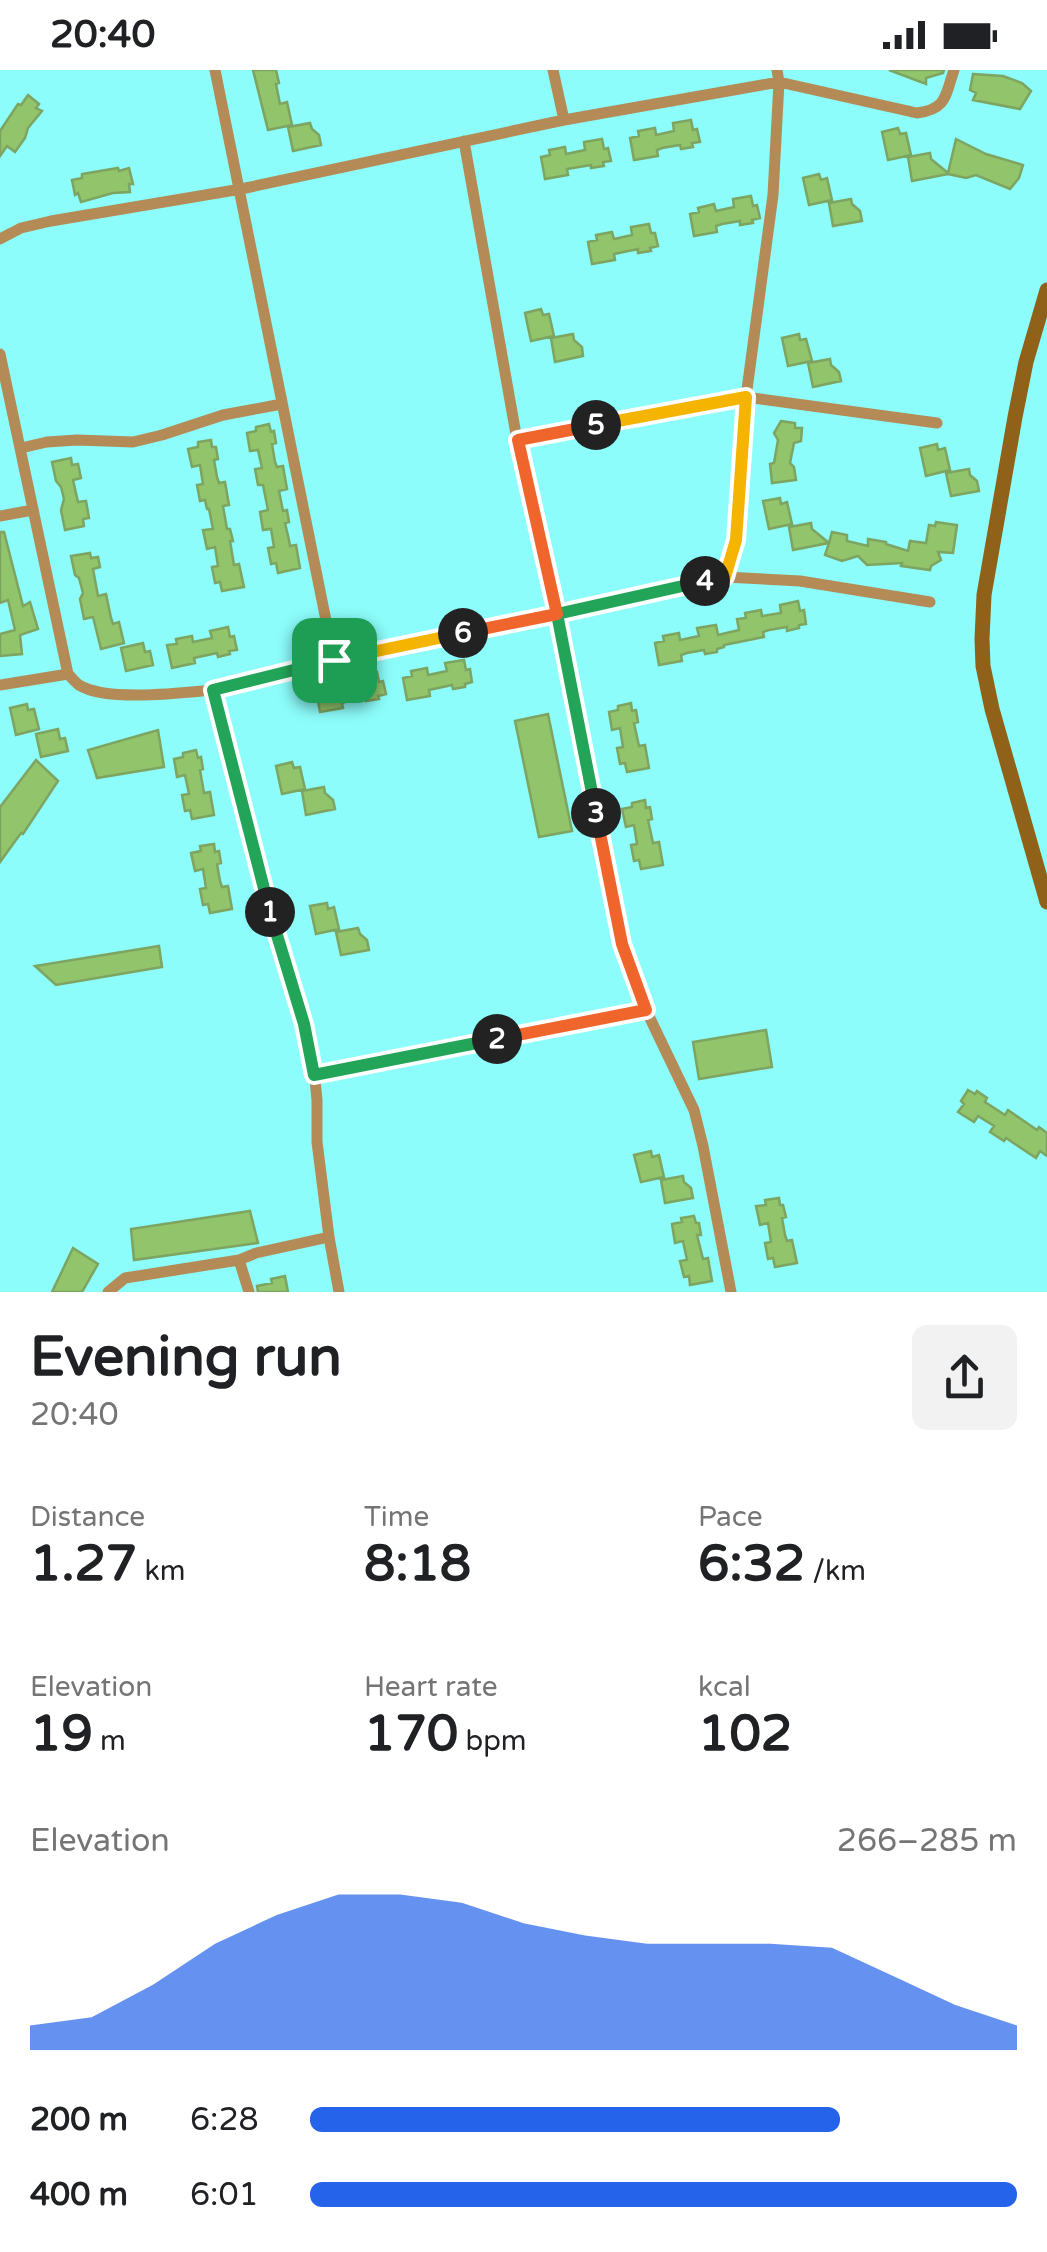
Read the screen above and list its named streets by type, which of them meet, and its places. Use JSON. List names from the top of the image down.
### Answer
{
  "page": {
    "status": "20:40",
    "pins": [
      "5",
      "4",
      "6",
      "3",
      "1",
      "2"
    ],
    "heading": ["Evening run", "20:40"],
    "stats": [
      ["Distance", "1.27 km"],
      ["Time", "8:18"],
      ["Pace", "6:32 /km"],
      ["Elevation", "19 m"],
      ["Heart rate", "170 bpm"],
      ["kcal", "102"]
    ],
    "chart": ["Elevation", "266–285 m"],
    "list": [
      {
        "name": "200 m",
        "note": "6:28"
      },
      {
        "name": "400 m",
        "note": "6:01"
      }
    ]
  }
}
